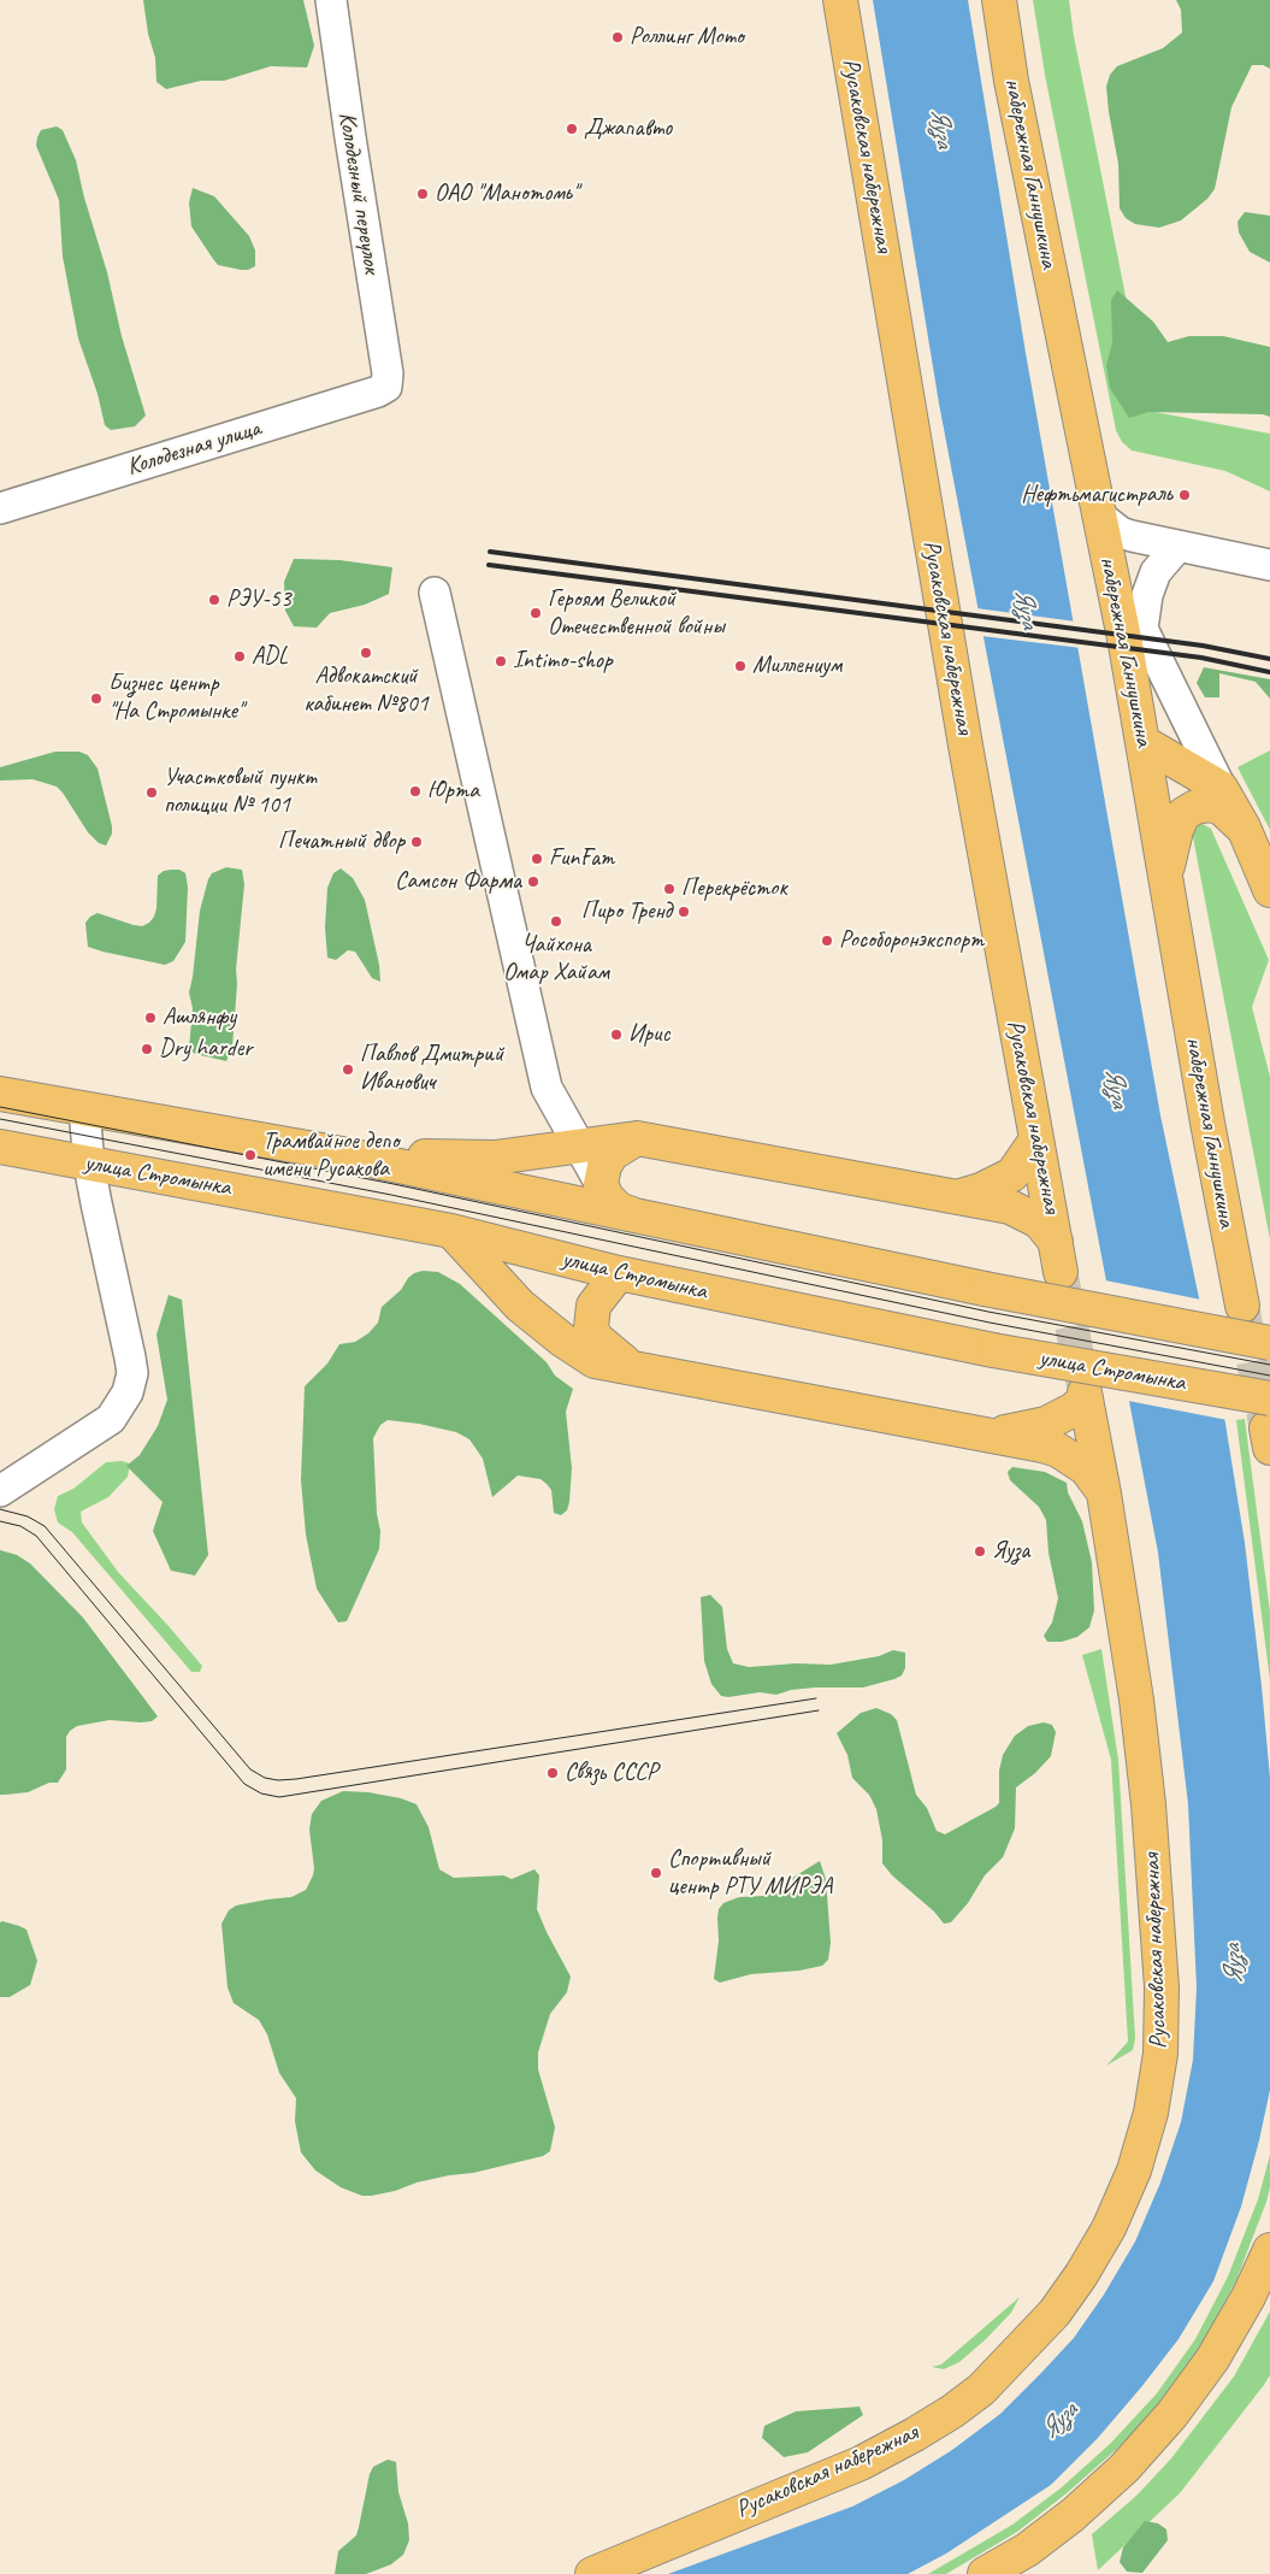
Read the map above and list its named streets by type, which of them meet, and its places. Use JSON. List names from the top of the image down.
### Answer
{
  "streets": {
    "main road": ["Русаковская набережная", "набережная Ганнушкина", "улица Стромынка"],
    "street": ["Колодезный переулок", "Колодезная улица"]
  },
  "crossings": [
    ["Колодезный переулок", "Колодезная улица"]
  ],
  "water": ["Яуза"],
  "places": [
    "Роллинг Мото",
    "Джапавто",
    "ОАО \"Манотомь\"",
    "Нефтьмагистраль",
    "РЭУ-53",
    "Героям Великой Отечественной войны",
    "Адвокатский кабинет №801",
    "ADL",
    "Intimo-shop",
    "Миллениум",
    "Бизнес центр \"На Стромынке\"",
    "Юрта",
    "Участковый пункт полиции № 101",
    "Печатный двор",
    "FunFam",
    "Самсон Фарма",
    "Перекрёсток",
    "Пиро Тренд",
    "Чайхона Омар Хайам",
    "Рособоронэкспорт",
    "Ашлянфу",
    "Ирис",
    "Dry harder",
    "Павлов Дмитрий Иванович",
    "Трамвайное депо имени Русакова",
    "Яуза",
    "Связь СССР",
    "Спортивный центр РТУ МИРЭА"
  ]
}
